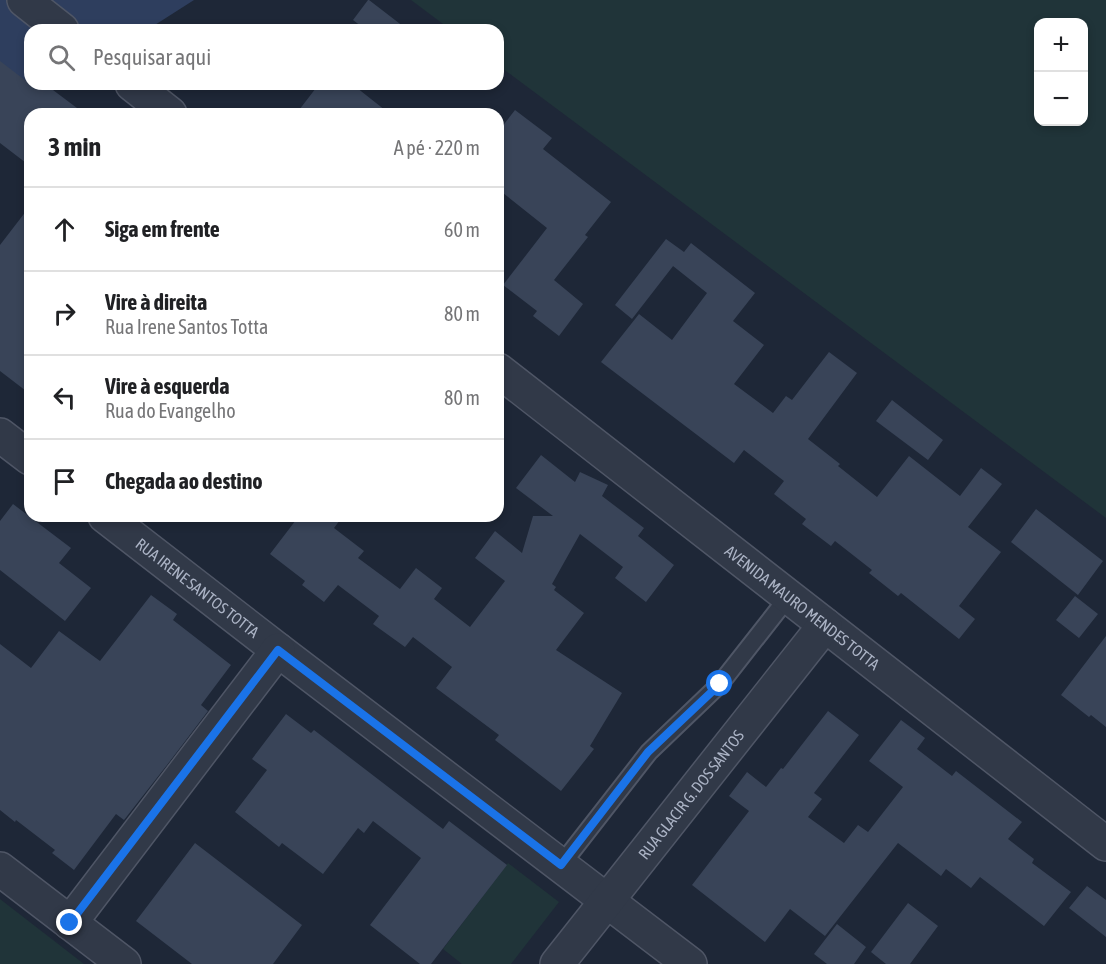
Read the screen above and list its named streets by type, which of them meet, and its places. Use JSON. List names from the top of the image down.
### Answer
{
  "streets": {
    "street": ["RUA IRENE SANTOS TOTTA", "AVENIDA MAURO MENDES TOTTA", "RUA GLACIR G. DOS SANTOS"]
  },
  "crossings": [
    ["RUA IRENE SANTOS TOTTA", "RUA GLACIR G. DOS SANTOS"],
    ["AVENIDA MAURO MENDES TOTTA", "RUA GLACIR G. DOS SANTOS"]
  ],
  "page": {
    "map_buttons": ["+", "−"],
    "search": "Pesquisar aqui",
    "heading": ["3 min", "A pé · 220 m"],
    "list": [
      ["Siga em frente", "60 m"],
      ["Vire à direita", "Rua Irene Santos Totta", "80 m"],
      ["Vire à esquerda", "Rua do Evangelho", "80 m"],
      "Chegada ao destino"
    ]
  }
}
